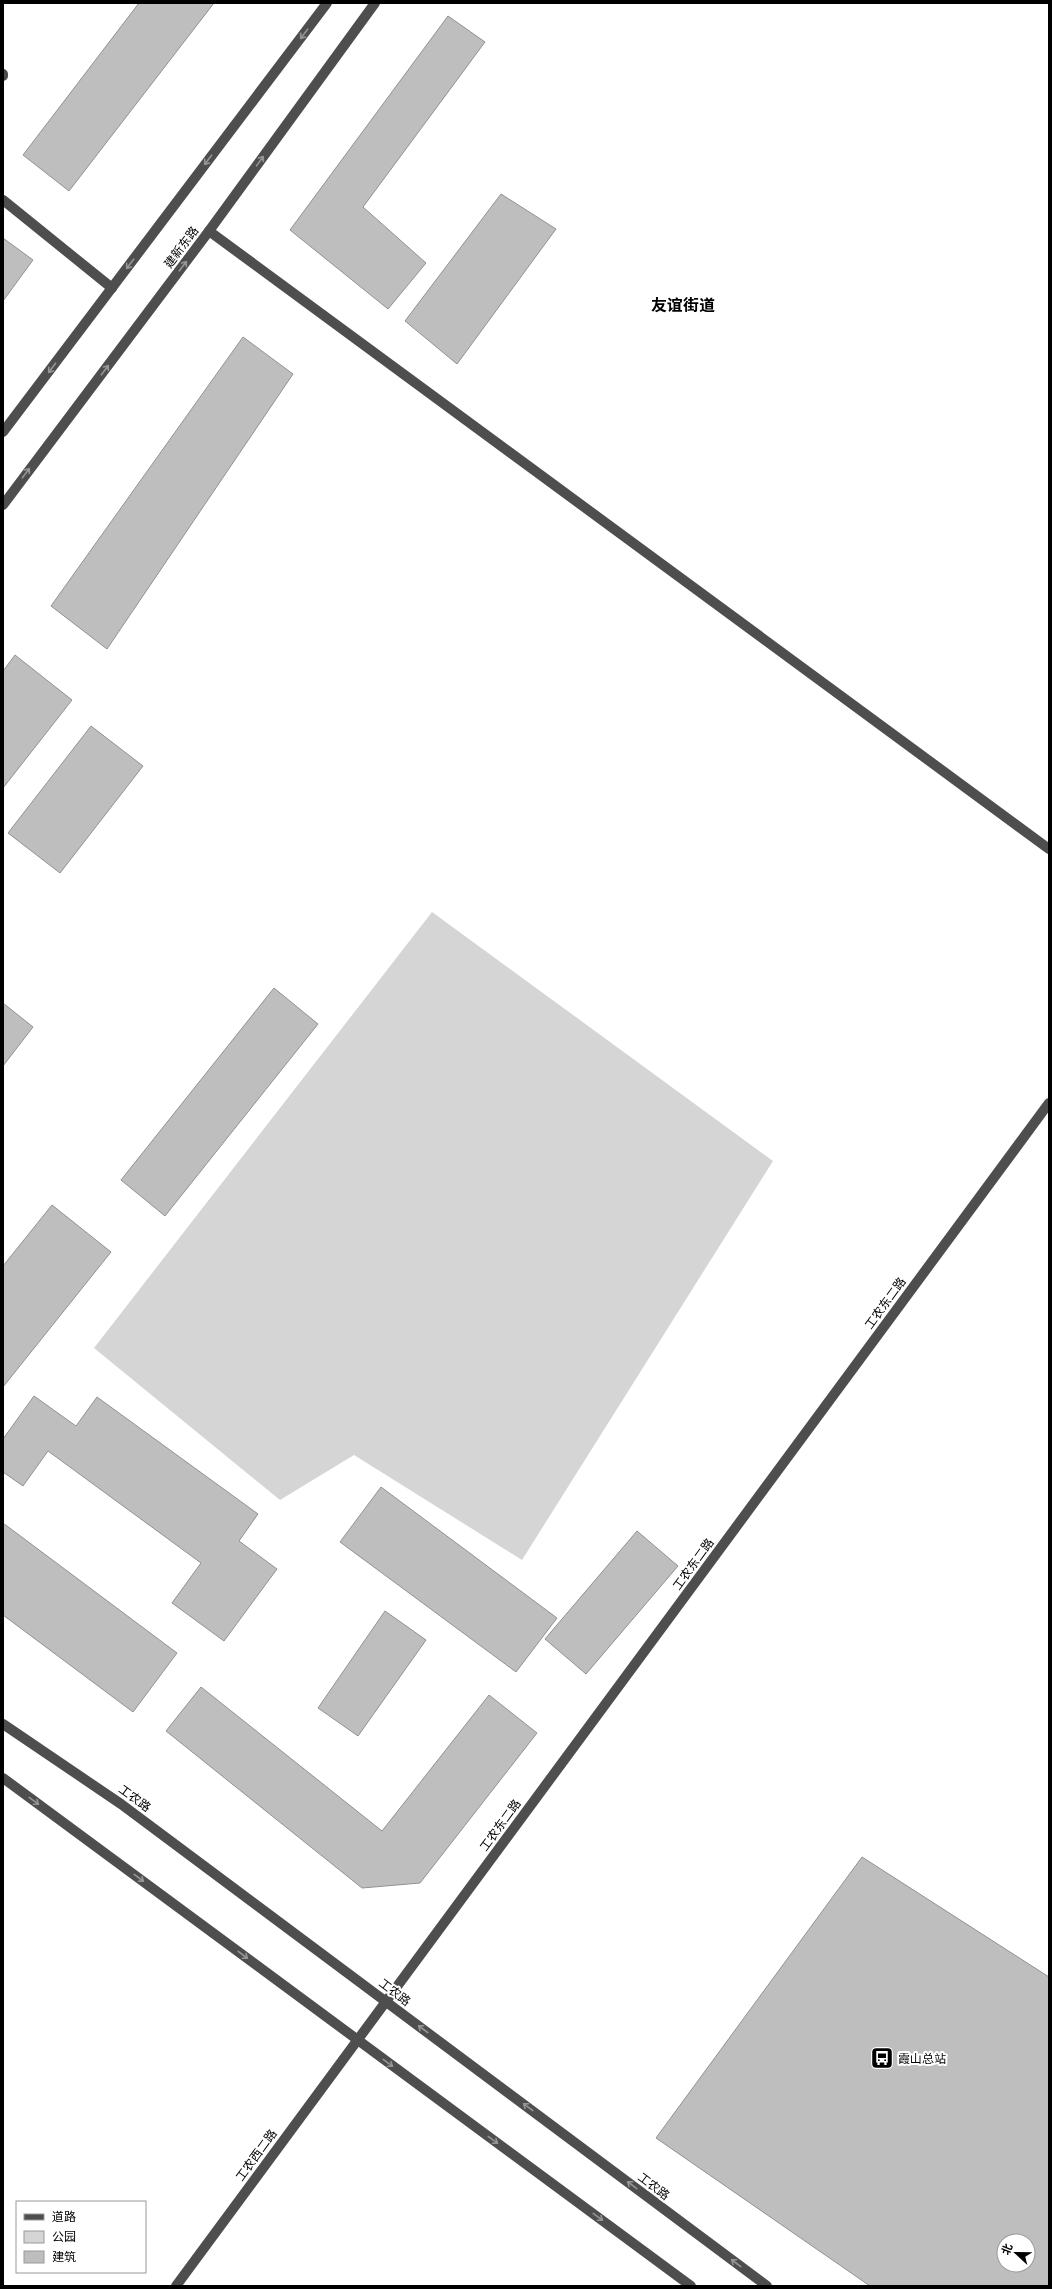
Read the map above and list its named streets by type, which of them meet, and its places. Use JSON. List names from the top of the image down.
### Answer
{
  "streets": {
    "street": [
      "建新东路",
      "工农东二路",
      "工农路",
      "工农西二路"
    ]
  },
  "crossings": [
    ["工农东二路", "工农路"],
    ["工农东二路", "工农西二路"]
  ],
  "districts": ["友谊街道"],
  "places": {
    "bus stop": ["霞山总站"]
  },
  "legend": ["道路", "公园", "建筑"],
  "north": "left"
}
